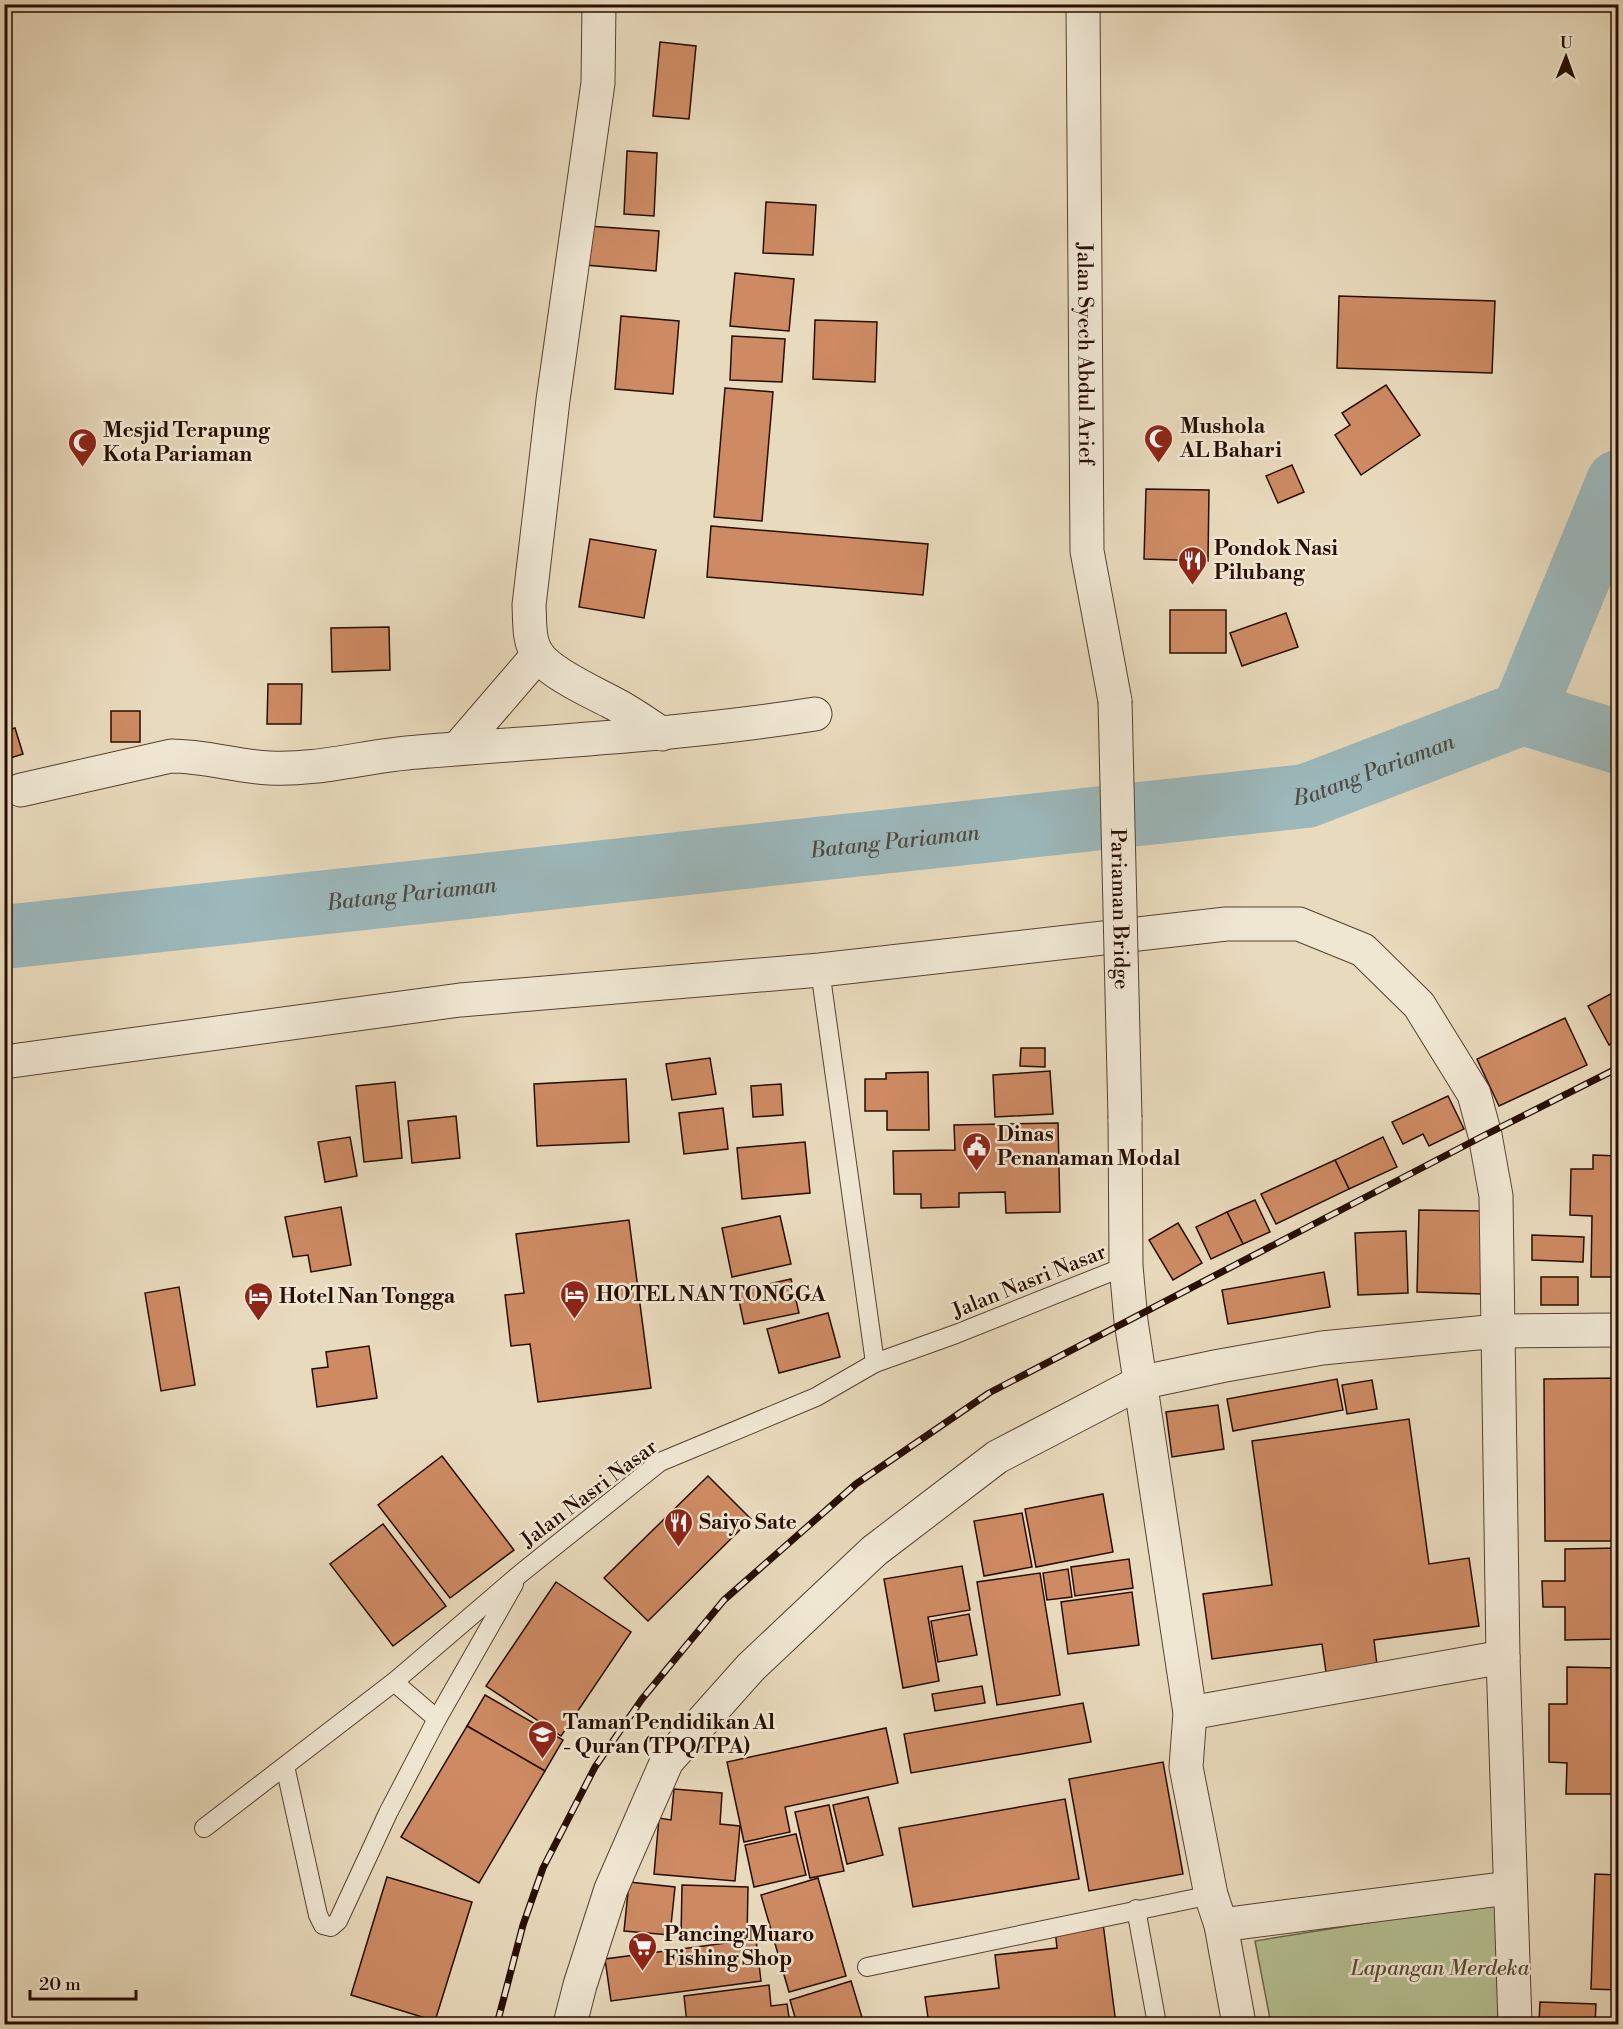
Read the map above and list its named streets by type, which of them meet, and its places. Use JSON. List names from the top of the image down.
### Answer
{
  "streets": {
    "street": ["Jalan Syech Abdul Arief", "Pariaman Bridge"],
    "lane": ["Jalan Nasri Nasar"]
  },
  "crossings": [
    ["Jalan Syech Abdul Arief", "Pariaman Bridge"],
    ["Pariaman Bridge", "Jalan Nasri Nasar"]
  ],
  "water": ["Batang Pariaman"],
  "parks": ["Lapangan Merdeka"],
  "places": {
    "mosque": ["Mushola AL Bahari", "Mesjid Terapung Kota Pariaman"],
    "restaurant": ["Pondok Nasi Pilubang", "Saiyo Sate"],
    "public building": ["Dinas Penanaman Modal"],
    "hotel": ["HOTEL NAN TONGGA", "Hotel Nan Tongga"],
    "school or university": ["Taman Pendidikan Al - Quran (TPQ/TPA)"],
    "supermarket": ["Pancing Muaro Fishing Shop"]
  },
  "scale_bar": "20 m",
  "north": "top"
}
